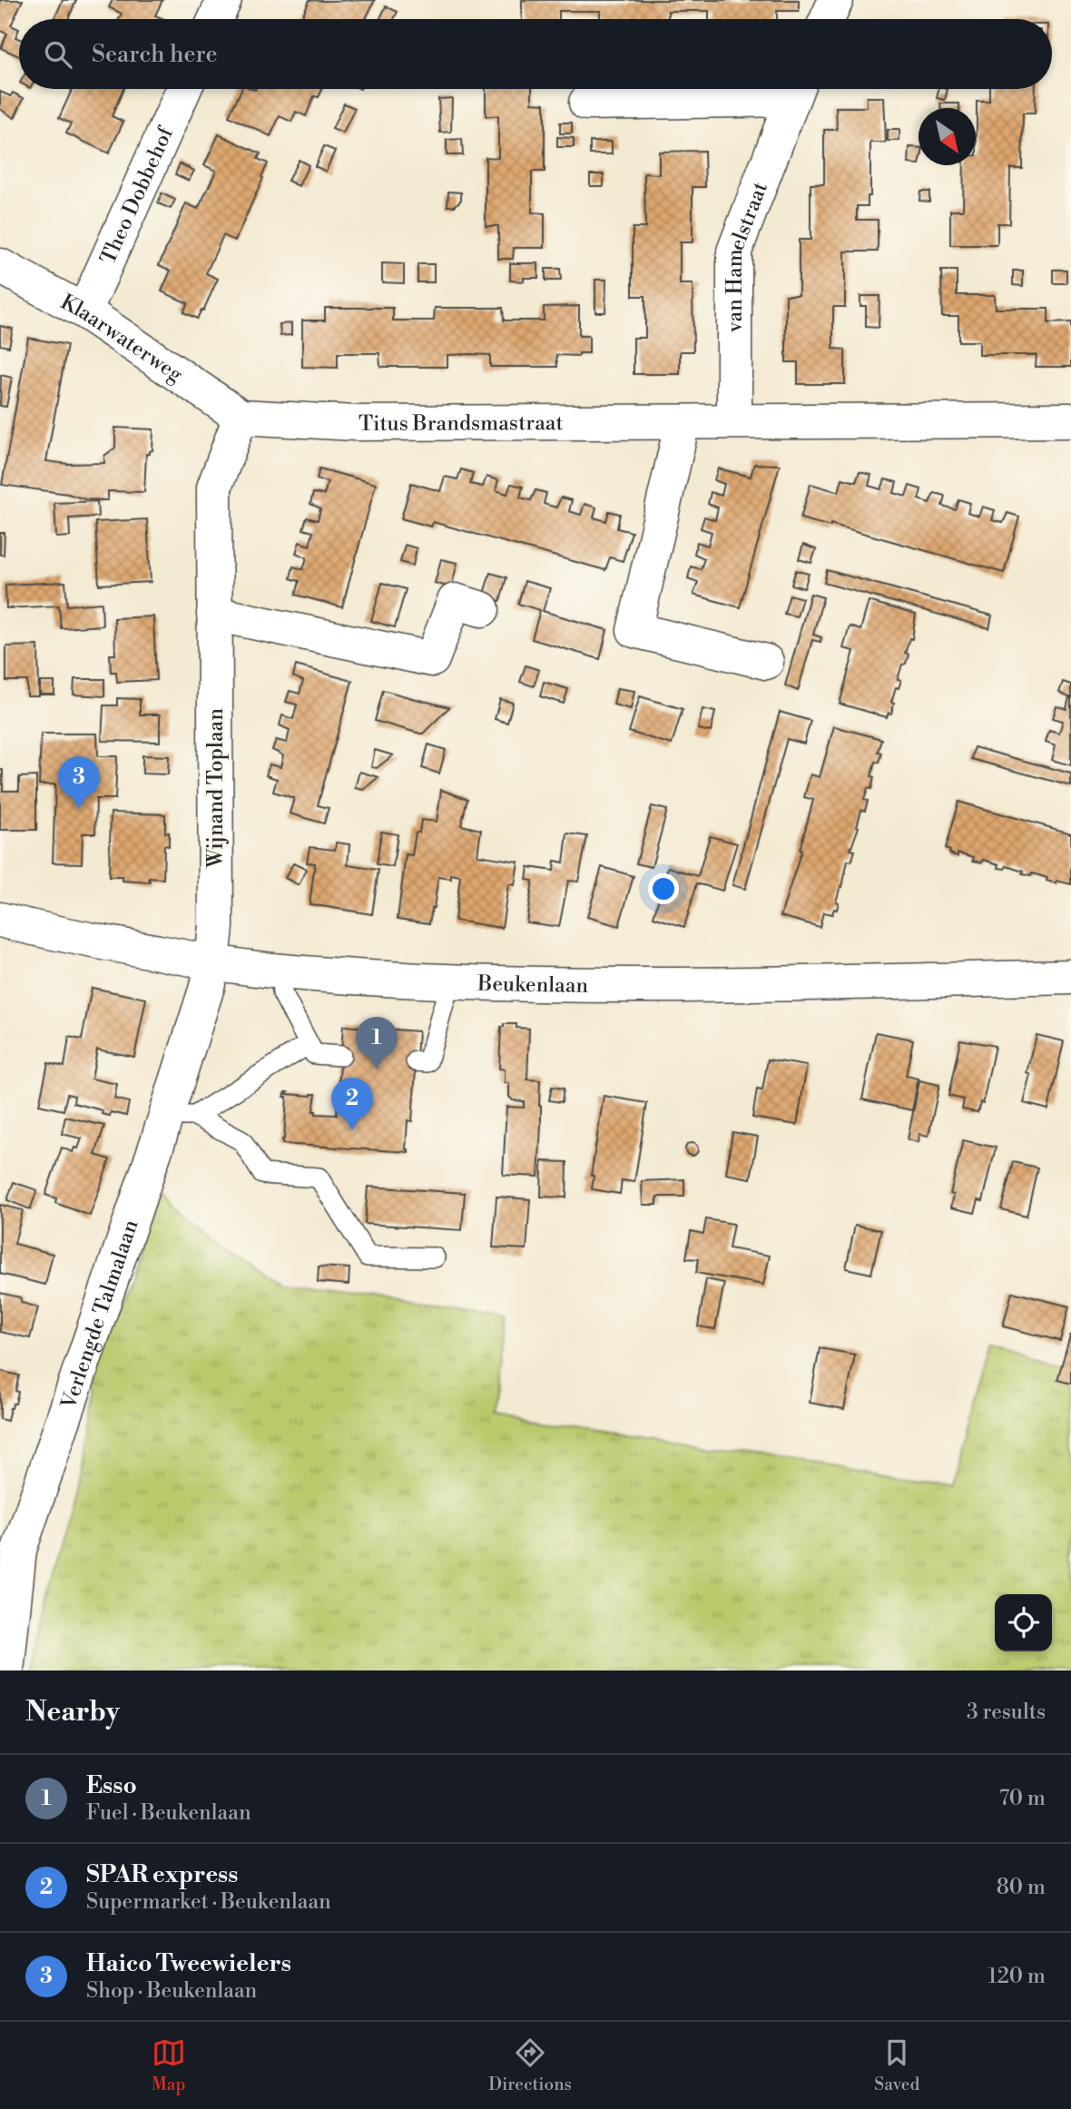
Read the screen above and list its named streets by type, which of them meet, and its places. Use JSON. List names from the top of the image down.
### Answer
{
  "streets": {
    "street": [
      "Theo Dobbehof",
      "van Hamelstraat",
      "Klaarwaterweg",
      "Titus Brandsmastraat",
      "Wijnand Toplaan",
      "Beukenlaan",
      "Verlengde Talmalaan"
    ]
  },
  "crossings": [
    ["Theo Dobbehof", "Klaarwaterweg"],
    ["van Hamelstraat", "Titus Brandsmastraat"],
    ["Klaarwaterweg", "Titus Brandsmastraat"],
    ["Klaarwaterweg", "Wijnand Toplaan"],
    ["Titus Brandsmastraat", "Wijnand Toplaan"],
    ["Wijnand Toplaan", "Beukenlaan"],
    ["Wijnand Toplaan", "Verlengde Talmalaan"],
    ["Beukenlaan", "Verlengde Talmalaan"]
  ],
  "north": "bottom right",
  "page": {
    "search": "Search here",
    "pins": ["3", "1", "2"],
    "heading": ["Nearby", "3 results"],
    "list": [
      {
        "mark": "1",
        "name": "Esso",
        "note": "Fuel · Beukenlaan",
        "value": "70 m"
      },
      {
        "mark": "2",
        "name": "SPAR express",
        "note": "Supermarket · Beukenlaan",
        "value": "80 m"
      },
      {
        "mark": "3",
        "name": "Haico Tweewielers",
        "note": "Shop · Beukenlaan",
        "value": "120 m"
      }
    ],
    "nav": ["Map", "Directions", "Saved"]
  }
}
